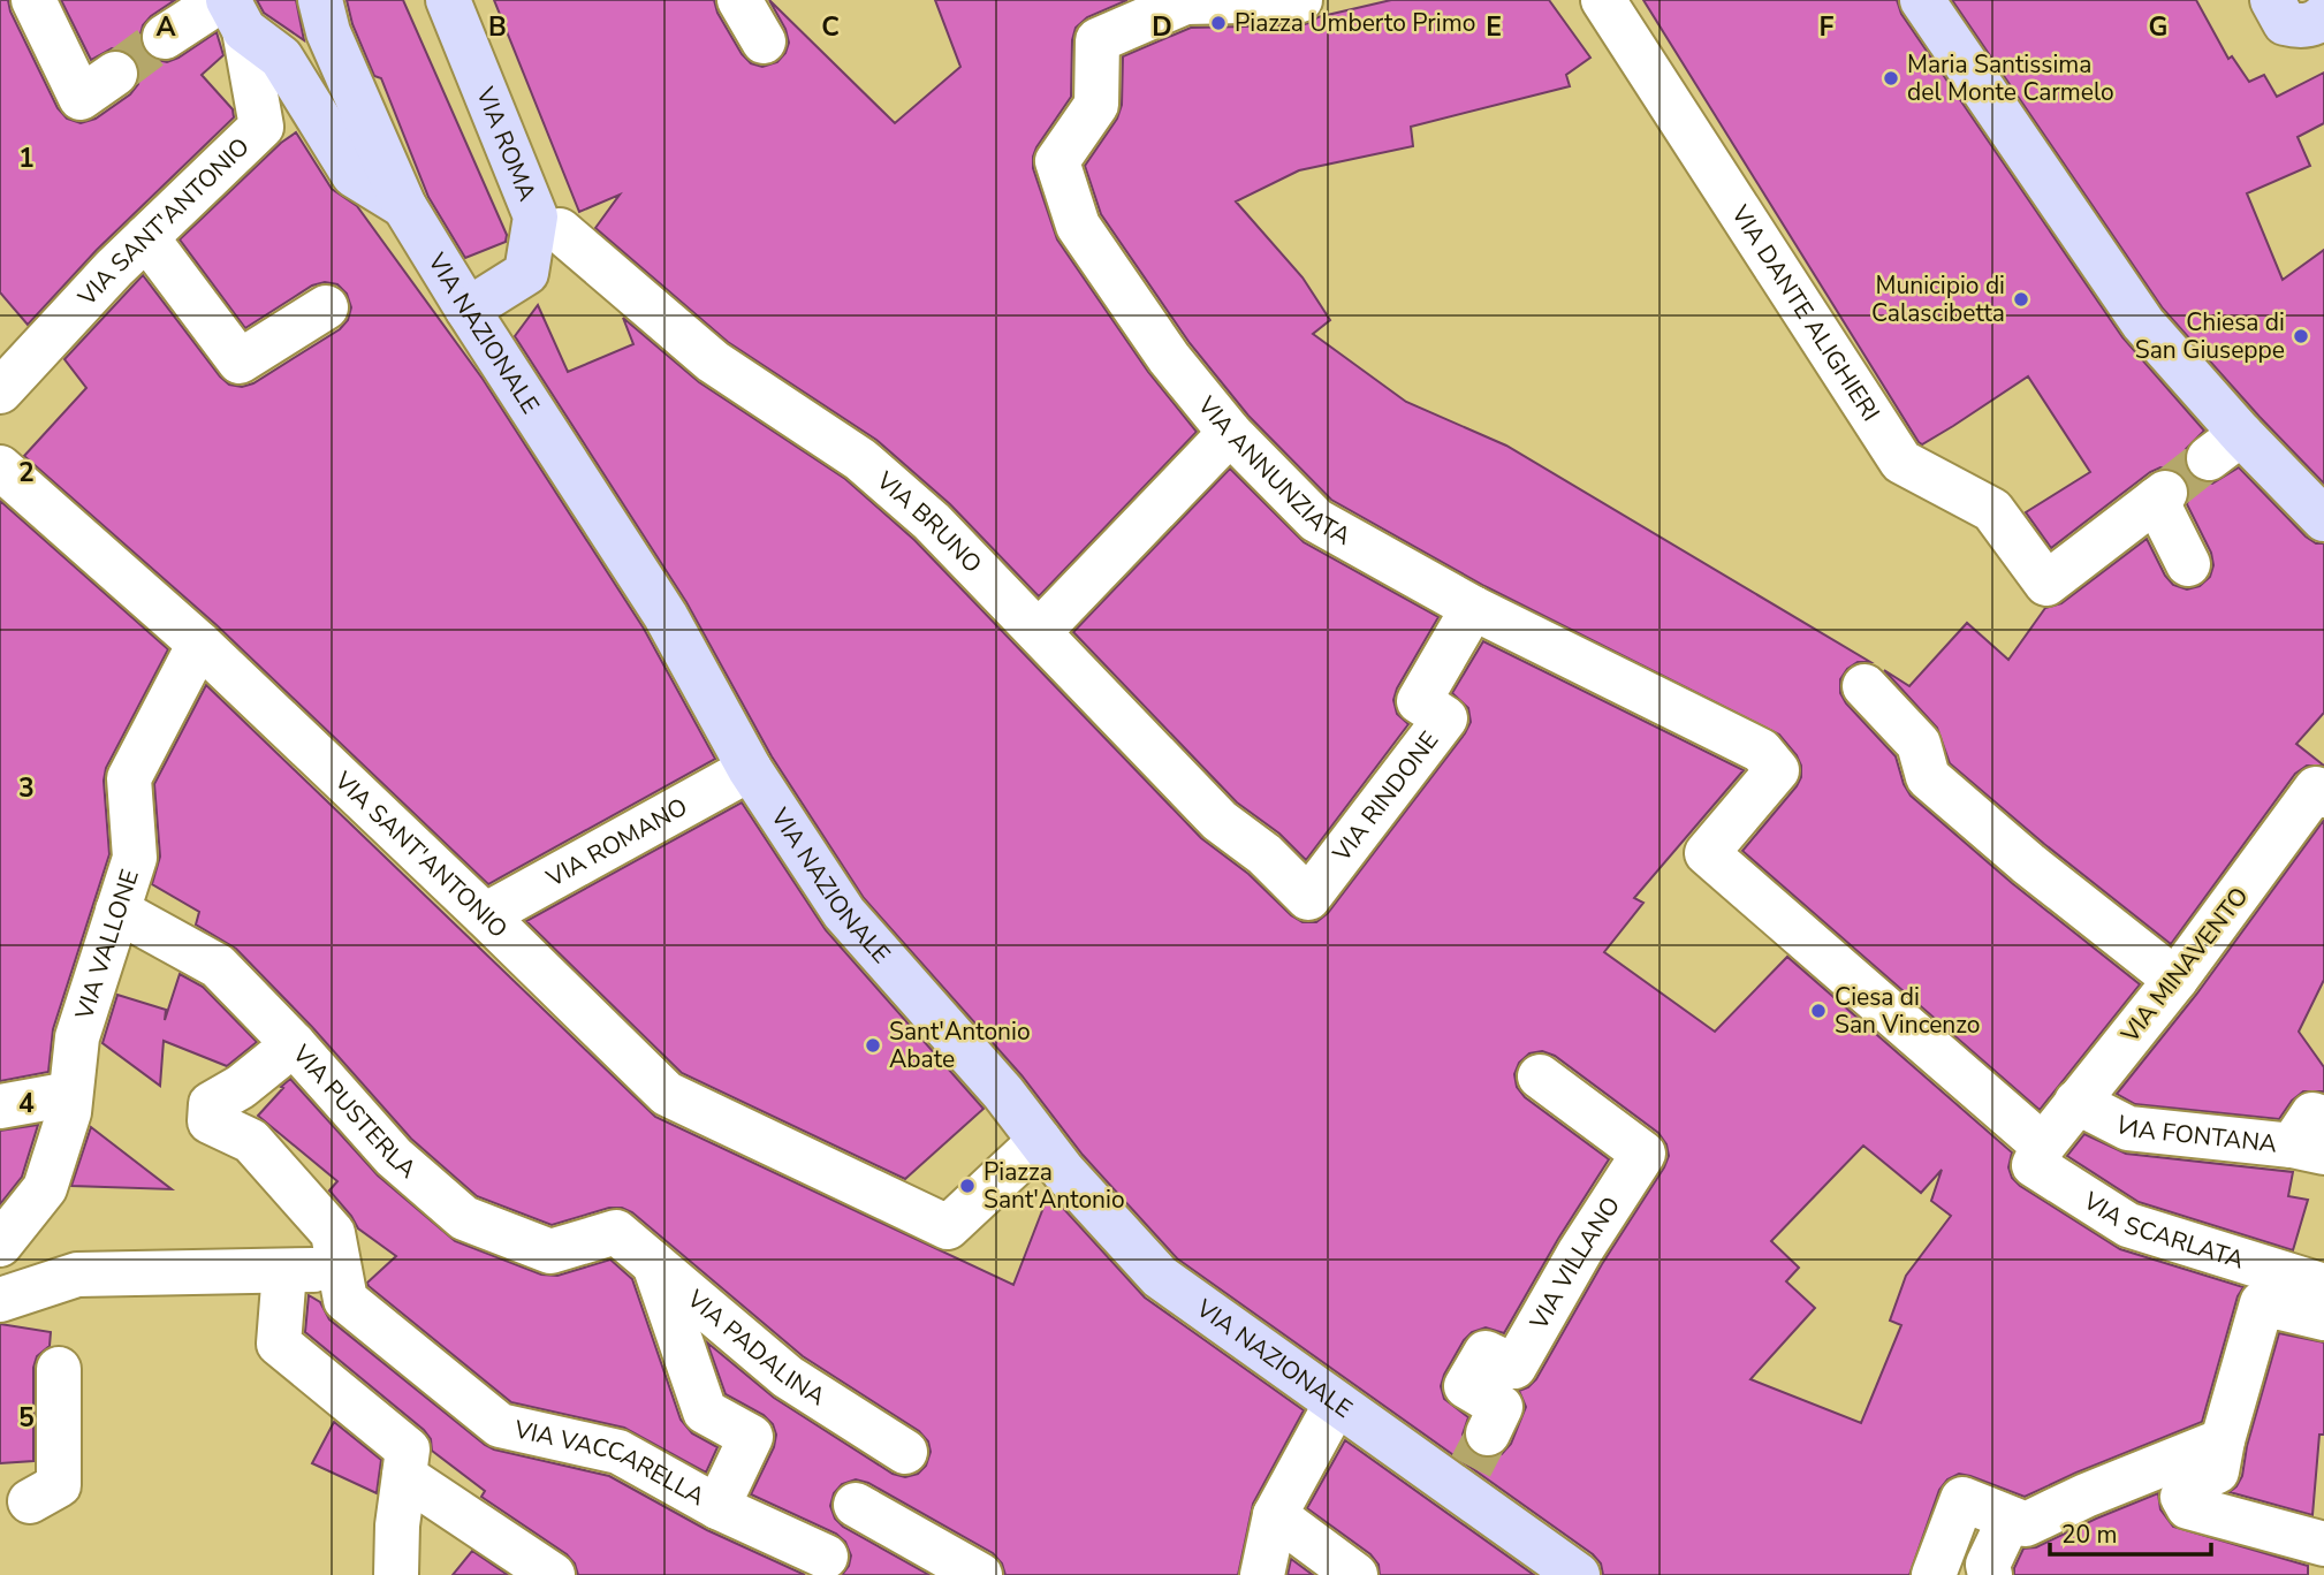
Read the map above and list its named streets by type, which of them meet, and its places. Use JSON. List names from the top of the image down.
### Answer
{
  "streets": {
    "main road": ["VIA ROMA", "VIA NAZIONALE"],
    "street": [
      "VIA SANT'ANTONIO",
      "VIA DANTE ALIGHIERI",
      "VIA ANNUNZIATA",
      "VIA BRUNO",
      "VIA RINDONE",
      "VIA ROMANO",
      "VIA VALLONE",
      "VIA MINAVENTO",
      "VIA PUSTERLA",
      "VIA FONTANA",
      "VIA SCARLATA",
      "VIA VILLANO",
      "VIA PADALINA",
      "VIA VACCARELLA"
    ]
  },
  "crossings": [
    ["VIA ROMA", "VIA NAZIONALE"],
    ["VIA SANT'ANTONIO", "VIA NAZIONALE"],
    ["VIA SANT'ANTONIO", "VIA ROMANO"],
    ["VIA SANT'ANTONIO", "VIA VALLONE"],
    ["VIA NAZIONALE", "VIA ROMANO"],
    ["VIA NAZIONALE", "VIA VILLANO"],
    ["VIA ANNUNZIATA", "VIA RINDONE"],
    ["VIA ANNUNZIATA", "VIA MINAVENTO"],
    ["VIA ANNUNZIATA", "VIA SCARLATA"],
    ["VIA BRUNO", "VIA RINDONE"],
    ["VIA VALLONE", "VIA PUSTERLA"],
    ["VIA MINAVENTO", "VIA FONTANA"],
    ["VIA MINAVENTO", "VIA SCARLATA"],
    ["VIA PUSTERLA", "VIA PADALINA"],
    ["VIA PUSTERLA", "VIA VACCARELLA"]
  ],
  "places": [
    "Piazza Umberto Primo",
    "Maria Santissima del Monte Carmelo",
    "Municipio di Calascibetta",
    "Chiesa di San Giuseppe",
    "Ciesa di San Vincenzo",
    "Sant'Antonio Abate",
    "Piazza Sant'Antonio"
  ],
  "scale_bar": "20 m",
  "grid": {
    "columns": [
      "A",
      "B",
      "C",
      "D",
      "E",
      "F",
      "G"
    ],
    "rows": [
      "1",
      "2",
      "3",
      "4",
      "5"
    ]
  }
}
